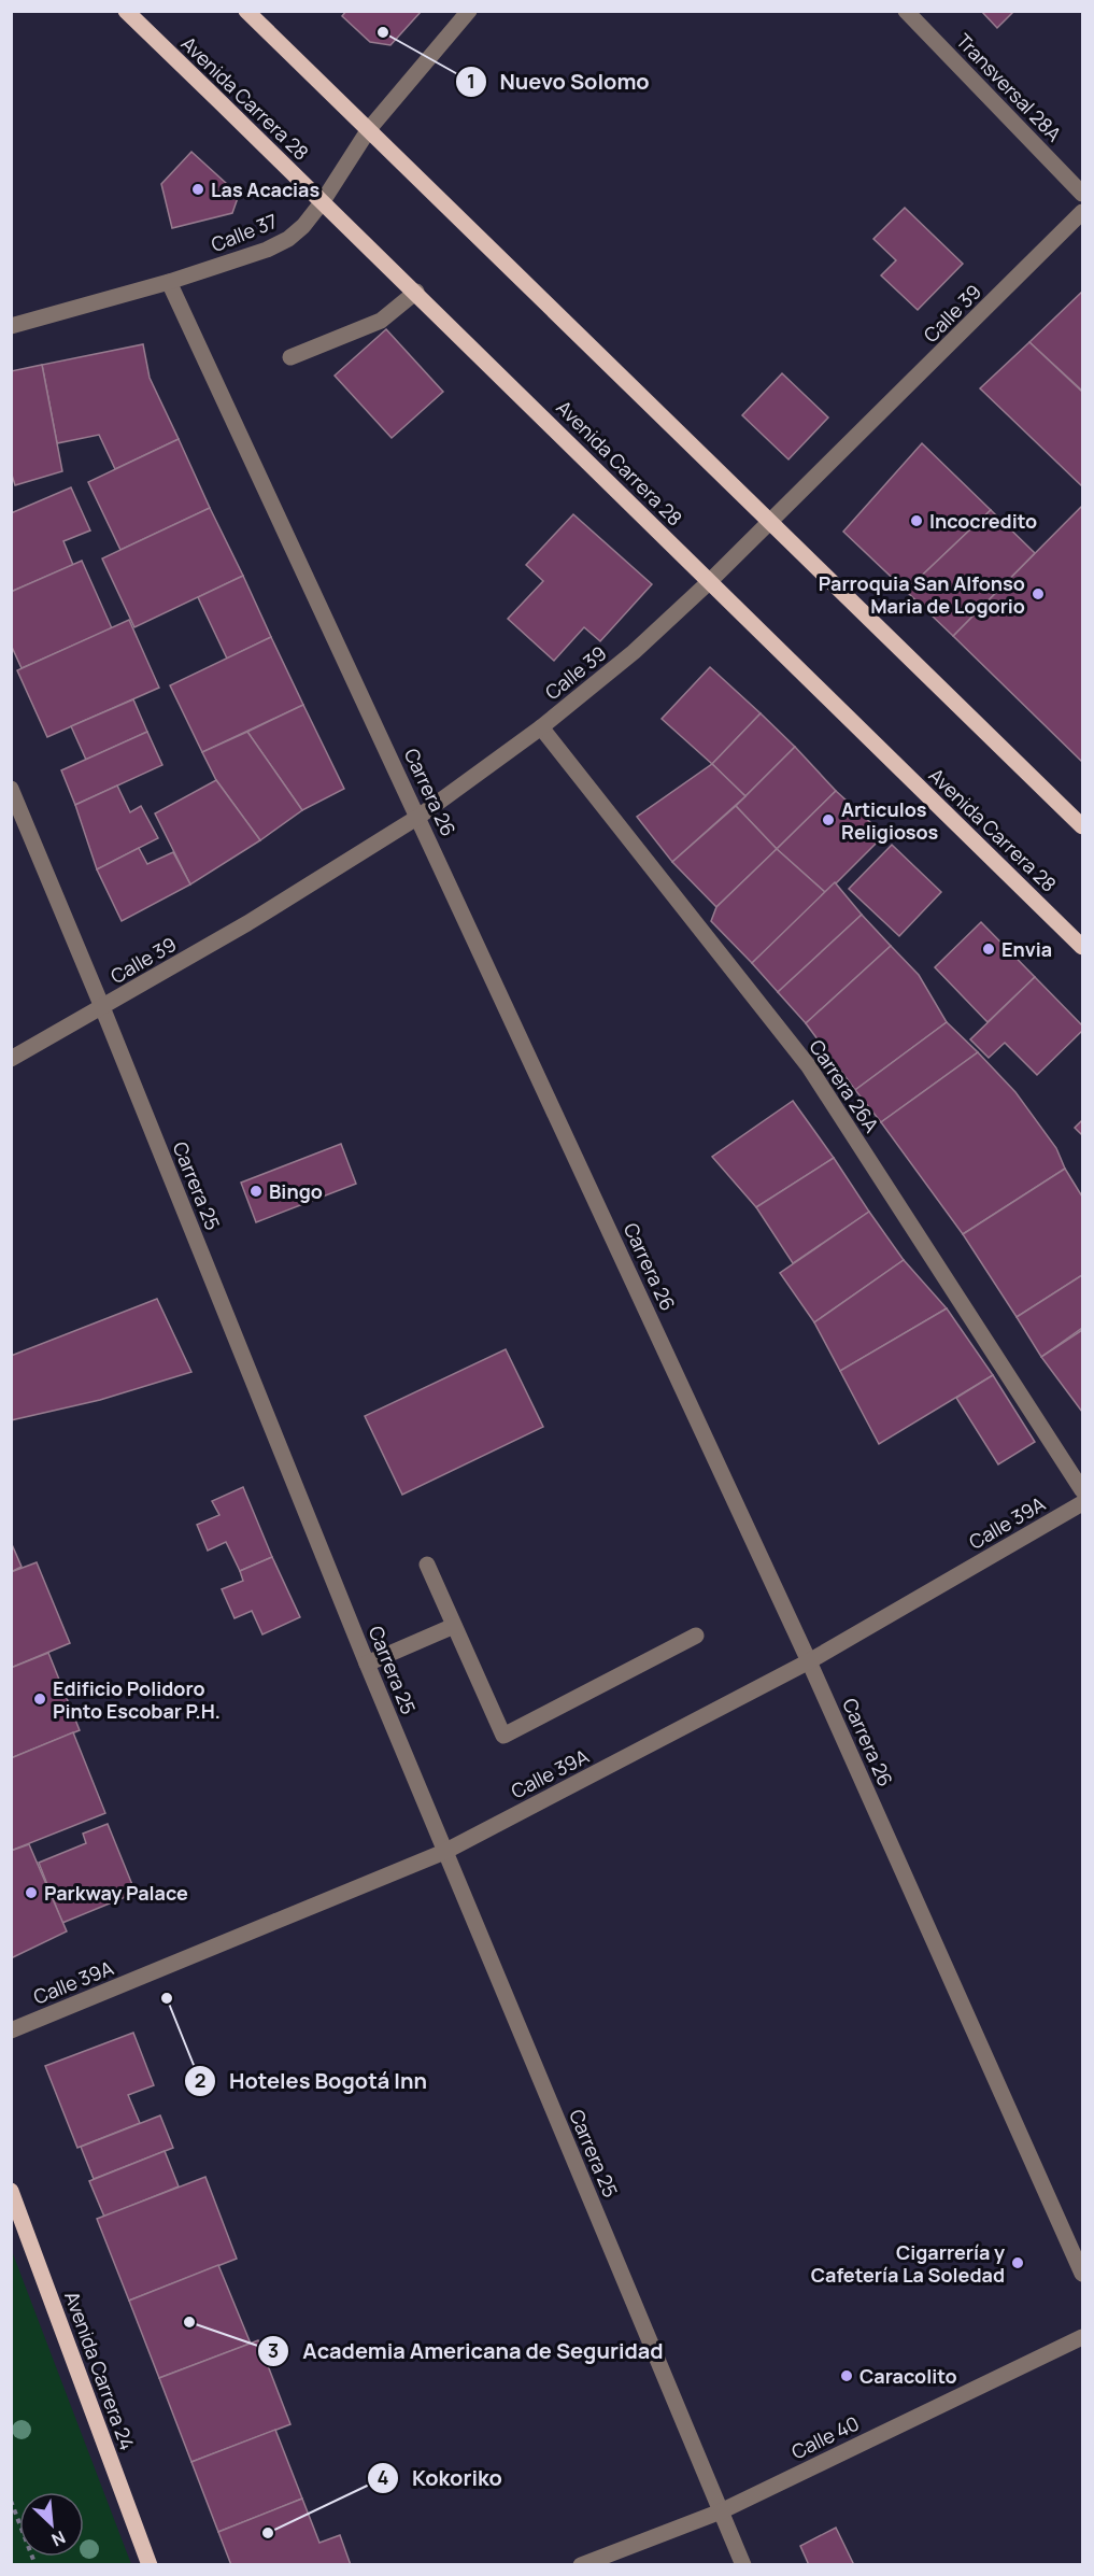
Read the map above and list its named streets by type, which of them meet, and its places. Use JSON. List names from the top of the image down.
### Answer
{
  "streets": {
    "main road": ["Avenida Carrera 28", "Avenida Carrera 24"],
    "street": [
      "Transversal 28A",
      "Calle 37",
      "Calle 39",
      "Carrera 26",
      "Carrera 26A",
      "Carrera 25",
      "Calle 39A",
      "Calle 40"
    ]
  },
  "crossings": [
    ["Avenida Carrera 28", "Calle 37"],
    ["Avenida Carrera 28", "Calle 39"],
    ["Calle 37", "Carrera 26"],
    ["Calle 39", "Carrera 26"],
    ["Calle 39", "Carrera 26A"],
    ["Calle 39", "Carrera 25"],
    ["Carrera 26", "Calle 39A"],
    ["Carrera 25", "Calle 39A"],
    ["Carrera 25", "Calle 40"]
  ],
  "places": [
    "Nuevo Solomo",
    "Las Acacias",
    "Incocredito",
    "Parroquia San Alfonso Maria de Logorio",
    "Articulos Religiosos",
    "Envia",
    "Bingo",
    "Edificio Polidoro Pinto Escobar P.H.",
    "Parkway Palace",
    "Hoteles Bogotá Inn",
    "Cigarrería y Cafetería La Soledad",
    "Academia Americana de Seguridad",
    "Caracolito",
    "Kokoriko"
  ],
  "north": "bottom right"
}
